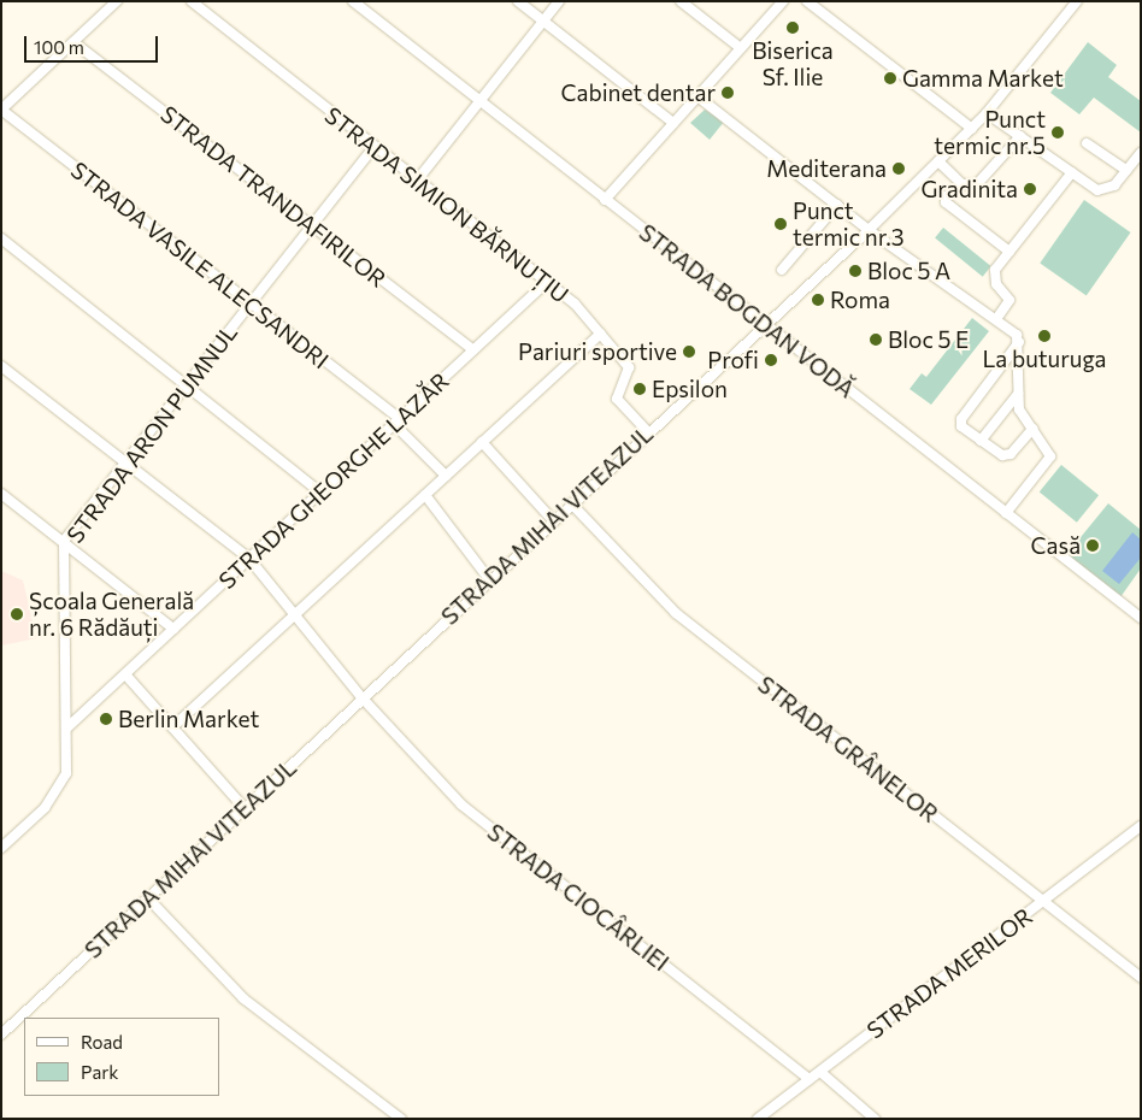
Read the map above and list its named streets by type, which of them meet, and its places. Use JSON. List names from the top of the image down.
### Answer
{
  "streets": {
    "street": [
      "STRADA TRANDAFIRILOR",
      "STRADA SIMION BĂRNUȚIU",
      "STRADA VASILE ALECSANDRI",
      "STRADA BOGDAN VODĂ",
      "STRADA ARON PUMNUL",
      "STRADA GHEORGHE LAZĂR",
      "STRADA MIHAI VITEAZUL",
      "STRADA GRÂNELOR",
      "STRADA CIOCÂRLIEI",
      "STRADA MERILOR"
    ]
  },
  "crossings": [
    ["STRADA TRANDAFIRILOR", "STRADA ARON PUMNUL"],
    ["STRADA TRANDAFIRILOR", "STRADA GHEORGHE LAZĂR"],
    ["STRADA SIMION BĂRNUȚIU", "STRADA ARON PUMNUL"],
    ["STRADA SIMION BĂRNUȚIU", "STRADA GHEORGHE LAZĂR"],
    ["STRADA SIMION BĂRNUȚIU", "STRADA MIHAI VITEAZUL"],
    ["STRADA VASILE ALECSANDRI", "STRADA ARON PUMNUL"],
    ["STRADA VASILE ALECSANDRI", "STRADA GHEORGHE LAZĂR"],
    ["STRADA BOGDAN VODĂ", "STRADA MIHAI VITEAZUL"],
    ["STRADA ARON PUMNUL", "STRADA GHEORGHE LAZĂR"],
    ["STRADA ARON PUMNUL", "STRADA CIOCÂRLIEI"],
    ["STRADA GHEORGHE LAZĂR", "STRADA CIOCÂRLIEI"],
    ["STRADA MIHAI VITEAZUL", "STRADA GRÂNELOR"],
    ["STRADA MIHAI VITEAZUL", "STRADA CIOCÂRLIEI"],
    ["STRADA GRÂNELOR", "STRADA MERILOR"],
    ["STRADA CIOCÂRLIEI", "STRADA MERILOR"]
  ],
  "places": [
    "Biserica Sf. Ilie",
    "Gamma Market",
    "Cabinet dentar",
    "Punct termic nr.5",
    "Mediterana",
    "Gradinita",
    "Punct termic nr.3",
    "Bloc 5 A",
    "Roma",
    "La buturuga",
    "Bloc 5 E",
    "Pariuri sportive",
    "Profi",
    "Epsilon",
    "Casă",
    "Școala Generală nr. 6 Rădăuți",
    "Berlin Market"
  ],
  "legend": ["Road", "Park"],
  "scale_bar": "100 m"
}
